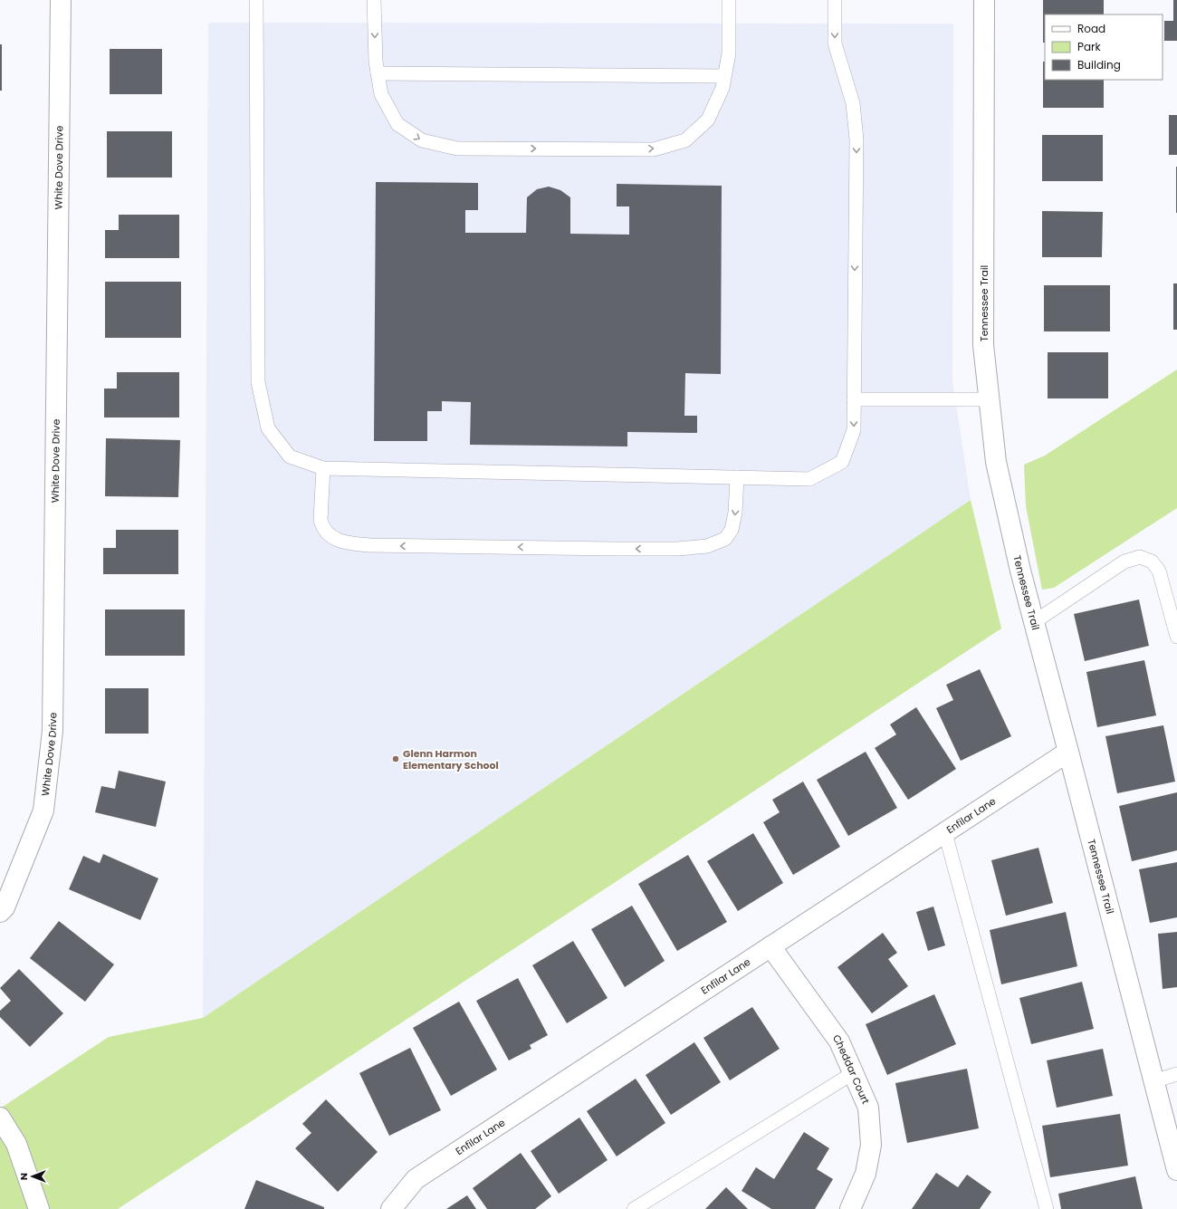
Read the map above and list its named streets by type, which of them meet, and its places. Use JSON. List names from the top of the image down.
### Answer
{
  "streets": {
    "street": [
      "White Dove Drive",
      "Tennessee Trail",
      "Enfilar Lane",
      "Cheddar Court"
    ]
  },
  "crossings": [
    ["Tennessee Trail", "Enfilar Lane"],
    ["Enfilar Lane", "Cheddar Court"]
  ],
  "places": ["Glenn Harmon Elementary School"],
  "legend": ["Road", "Park", "Building"],
  "north": "left"
}
